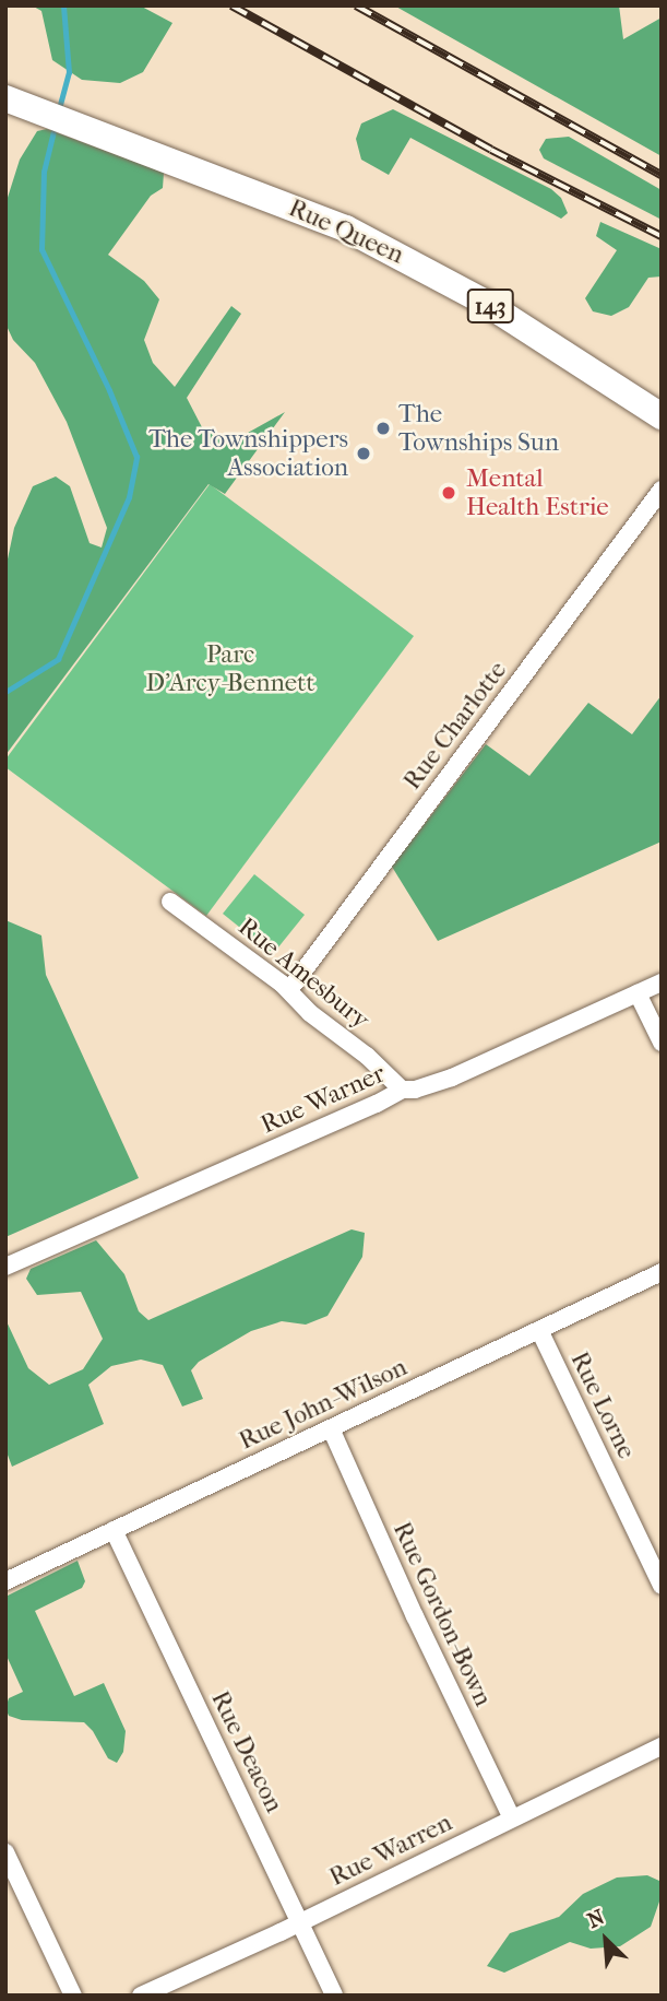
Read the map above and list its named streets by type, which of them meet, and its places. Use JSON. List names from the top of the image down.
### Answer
{
  "streets": {
    "main road": ["Rue Queen", "143"],
    "street": [
      "Rue Charlotte",
      "Rue Amesbury",
      "Rue Warner",
      "Rue John-Wilson",
      "Rue Lorne",
      "Rue Gordon-Bown",
      "Rue Deacon",
      "Rue Warren"
    ]
  },
  "crossings": [
    ["Rue Charlotte", "Rue Amesbury"],
    ["Rue Amesbury", "Rue Warner"],
    ["Rue John-Wilson", "Rue Lorne"],
    ["Rue John-Wilson", "Rue Gordon-Bown"],
    ["Rue John-Wilson", "Rue Deacon"],
    ["Rue Gordon-Bown", "Rue Warren"],
    ["Rue Deacon", "Rue Warren"]
  ],
  "parks": ["Parc D'Arcy-Bennett"],
  "places": ["The Townships Sun", "The Townshippers Association", "Mental Health Estrie"],
  "north": "top left"
}
